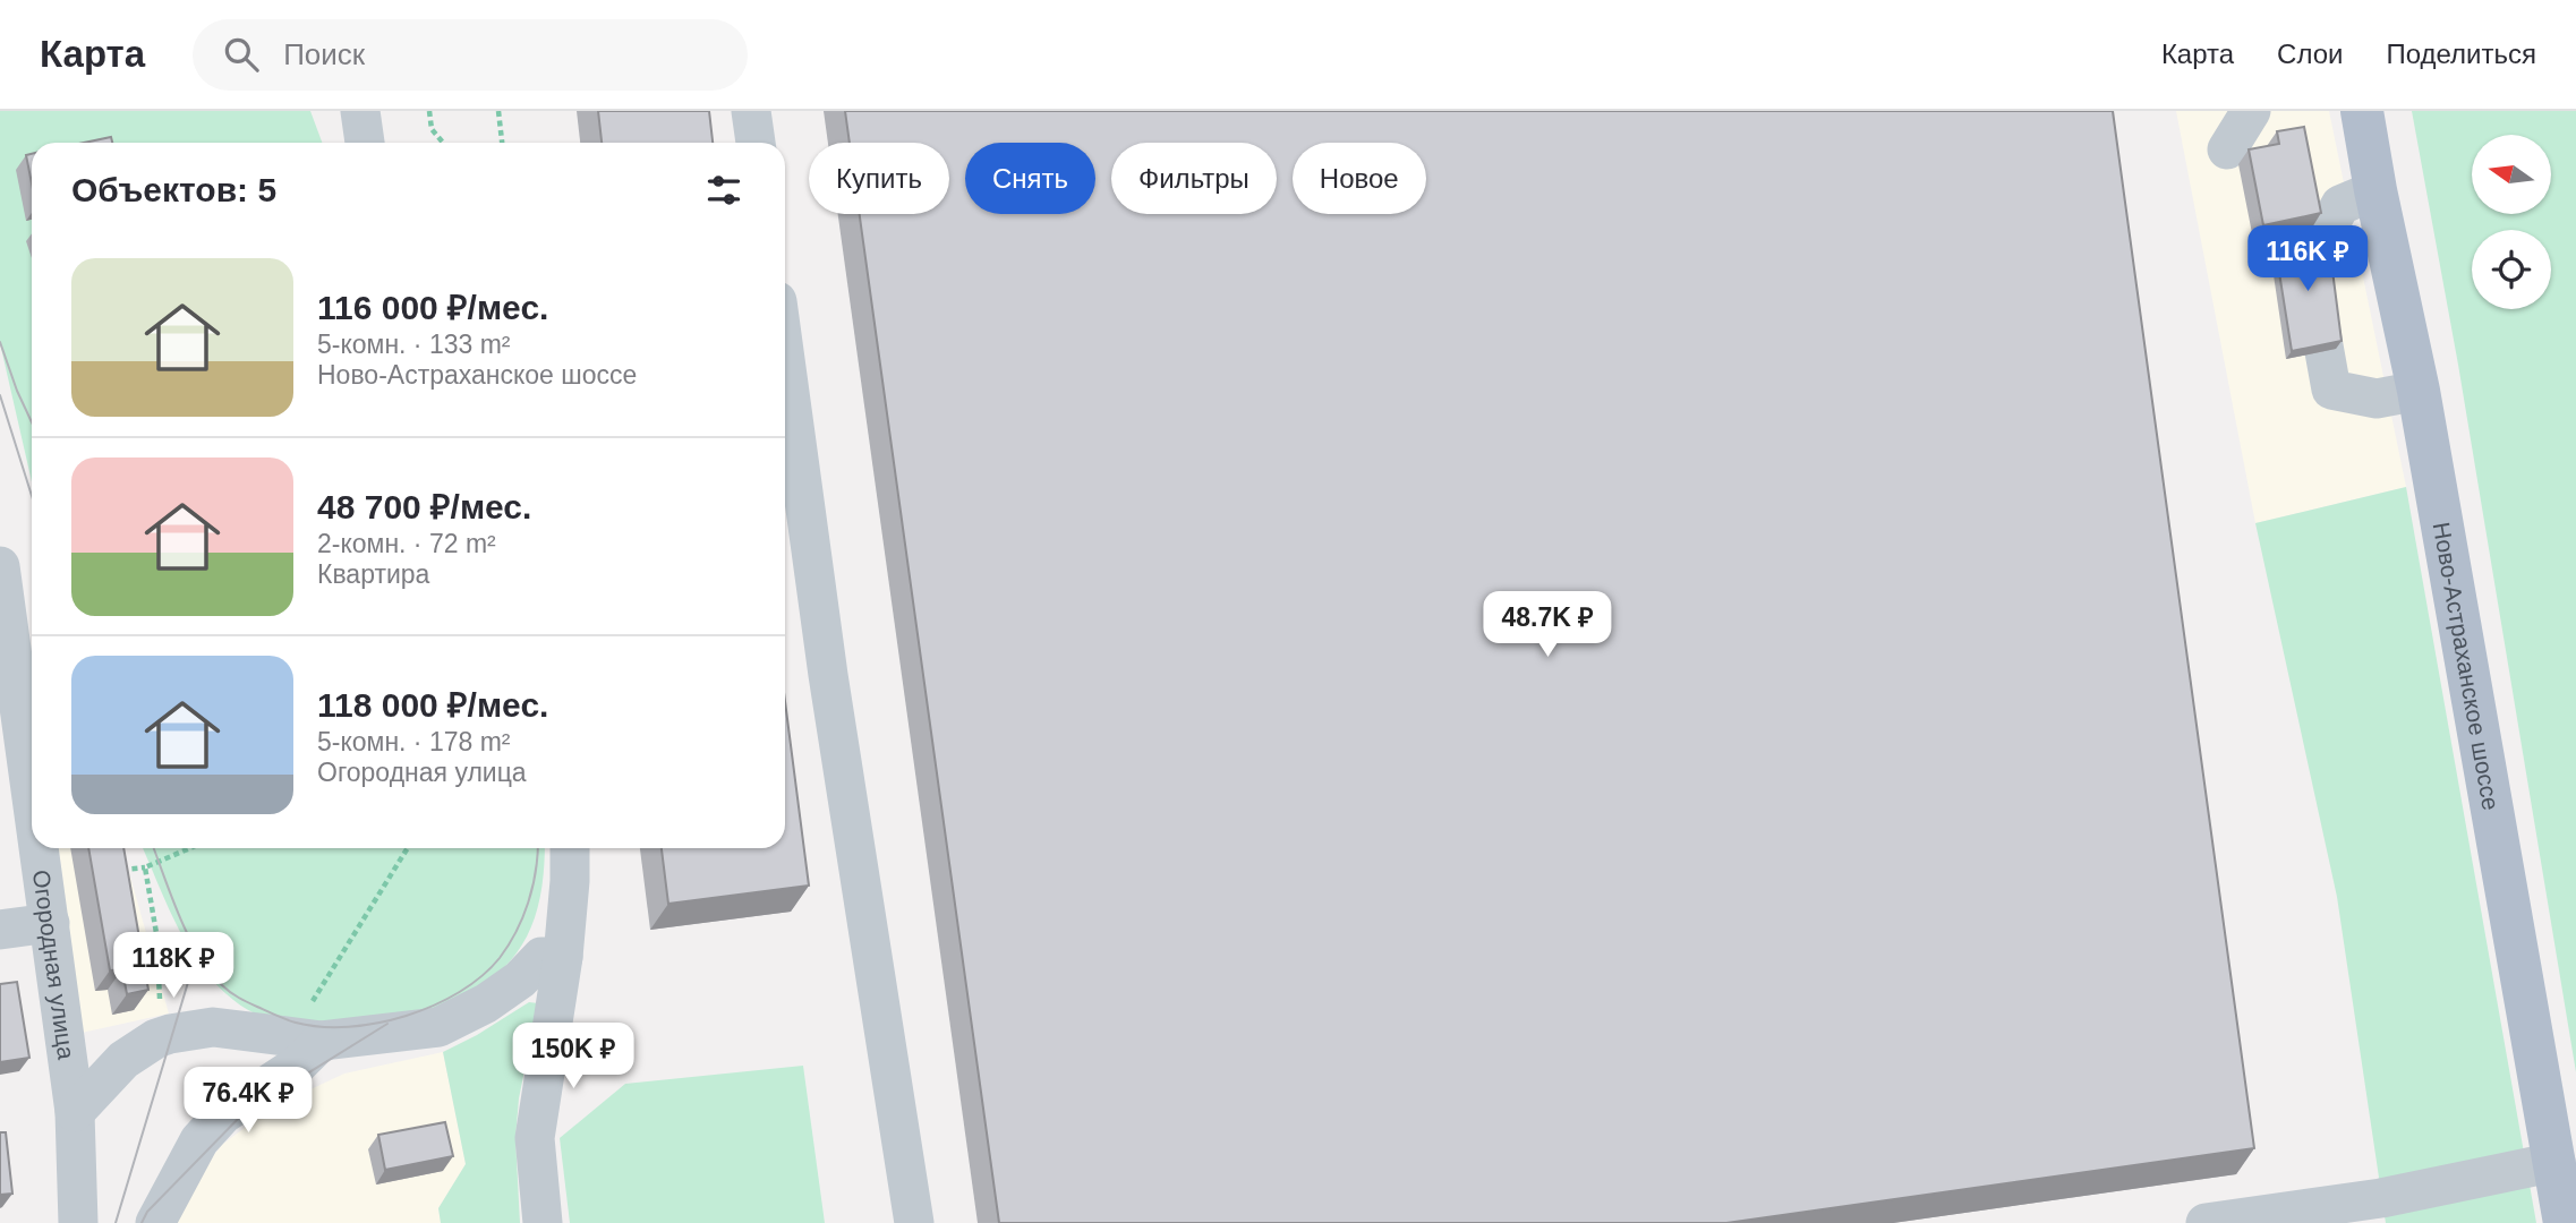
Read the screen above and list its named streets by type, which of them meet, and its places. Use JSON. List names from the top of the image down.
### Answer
{
  "streets": {
    "main road": ["Ново-Астраханское шоссе"],
    "street": ["Огородная улица"]
  },
  "north": "left",
  "page": {
    "header": "Карта",
    "search": "Поиск",
    "nav": ["Карта", "Слои", "Поделиться"],
    "chip": [
      "Купить",
      "Снять",
      "Фильтры",
      "Новое"
    ],
    "heading": "Объектов: 5",
    "price": [
      "116K ₽",
      "48.7K ₽",
      "118K ₽",
      "150K ₽",
      "76.4K ₽"
    ],
    "list": [
      {
        "name": "116 000 ₽/мес.",
        "note": "5-комн. · 133 m² · Ново-Астраханское шоссе"
      },
      {
        "name": "48 700 ₽/мес.",
        "note": "2-комн. · 72 m² · Квартира"
      },
      {
        "name": "118 000 ₽/мес.",
        "note": "5-комн. · 178 m² · Огородная улица"
      }
    ]
  }
}
